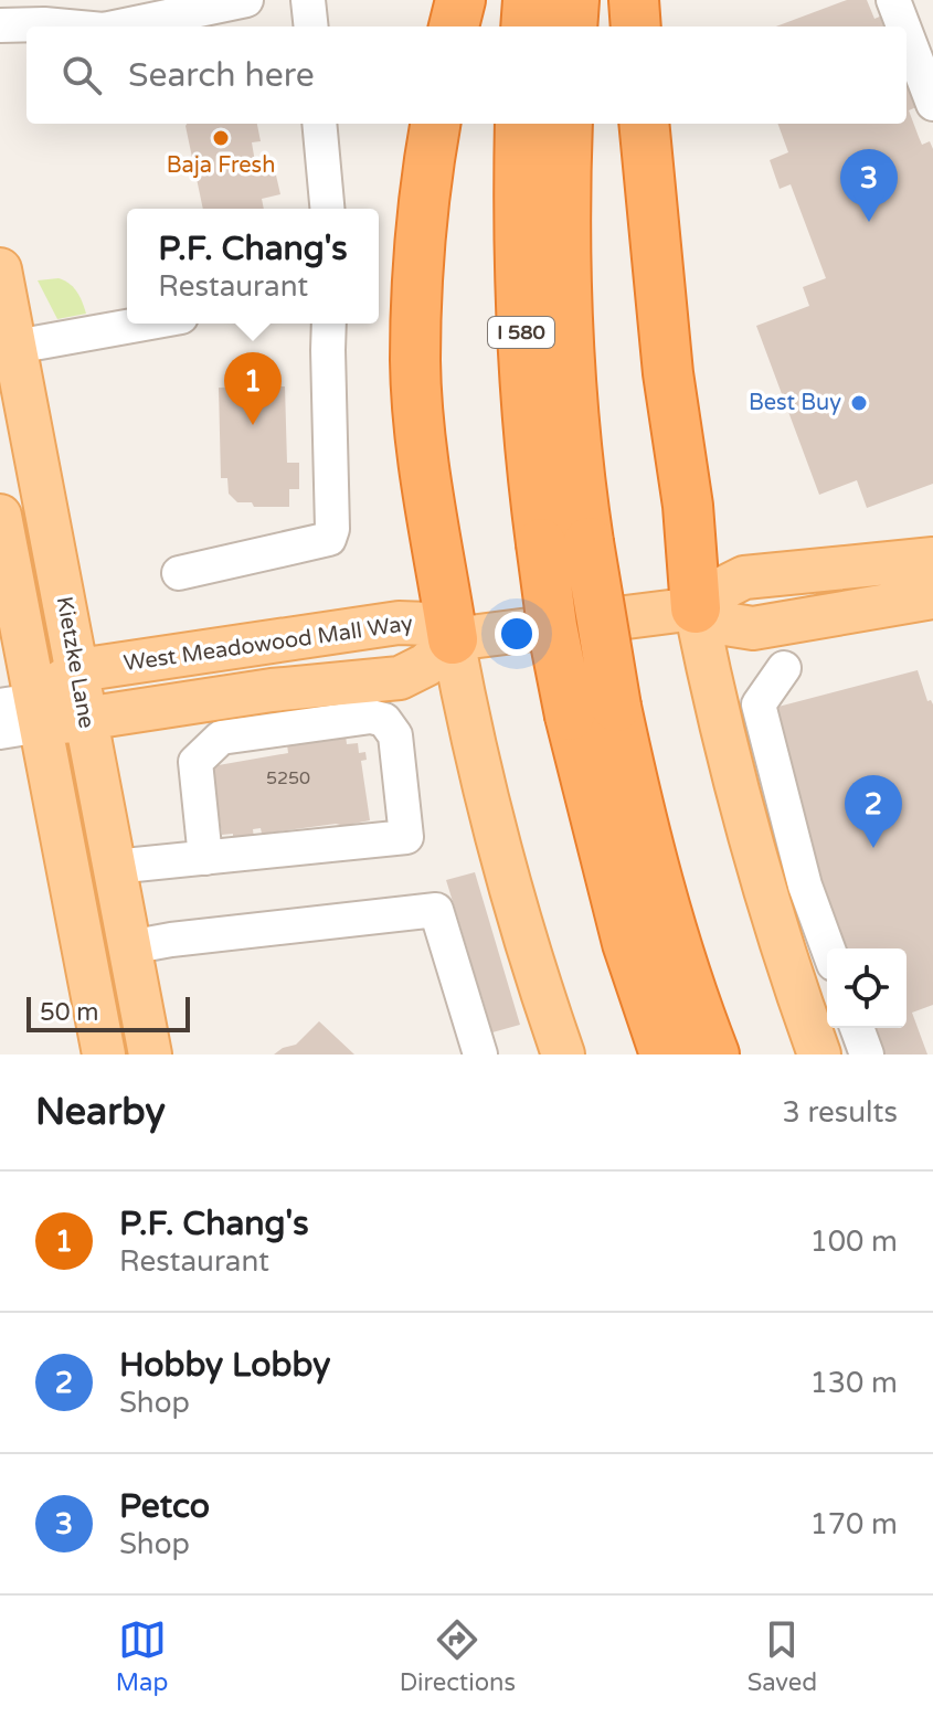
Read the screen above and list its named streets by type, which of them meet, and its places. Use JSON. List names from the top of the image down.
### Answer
{
  "streets": {
    "highway": ["I 580"],
    "main road": ["West Meadowood Mall Way", "Kietzke Lane"]
  },
  "crossings": [
    ["West Meadowood Mall Way", "Kietzke Lane"]
  ],
  "places": ["Baja Fresh", "Best Buy"],
  "house_numbers": ["5250"],
  "scale_bar": "50 m",
  "page": {
    "search": "Search here",
    "pins": ["3", "1", "2"],
    "popup": ["P.F. Chang's", "Restaurant"],
    "scale": "50 m",
    "heading": ["Nearby", "3 results"],
    "list": [
      {
        "mark": "1",
        "name": "P.F. Chang's",
        "note": "Restaurant",
        "value": "100 m"
      },
      {
        "mark": "2",
        "name": "Hobby Lobby",
        "note": "Shop",
        "value": "130 m"
      },
      {
        "mark": "3",
        "name": "Petco",
        "note": "Shop",
        "value": "170 m"
      }
    ],
    "nav": ["Map", "Directions", "Saved"]
  }
}
